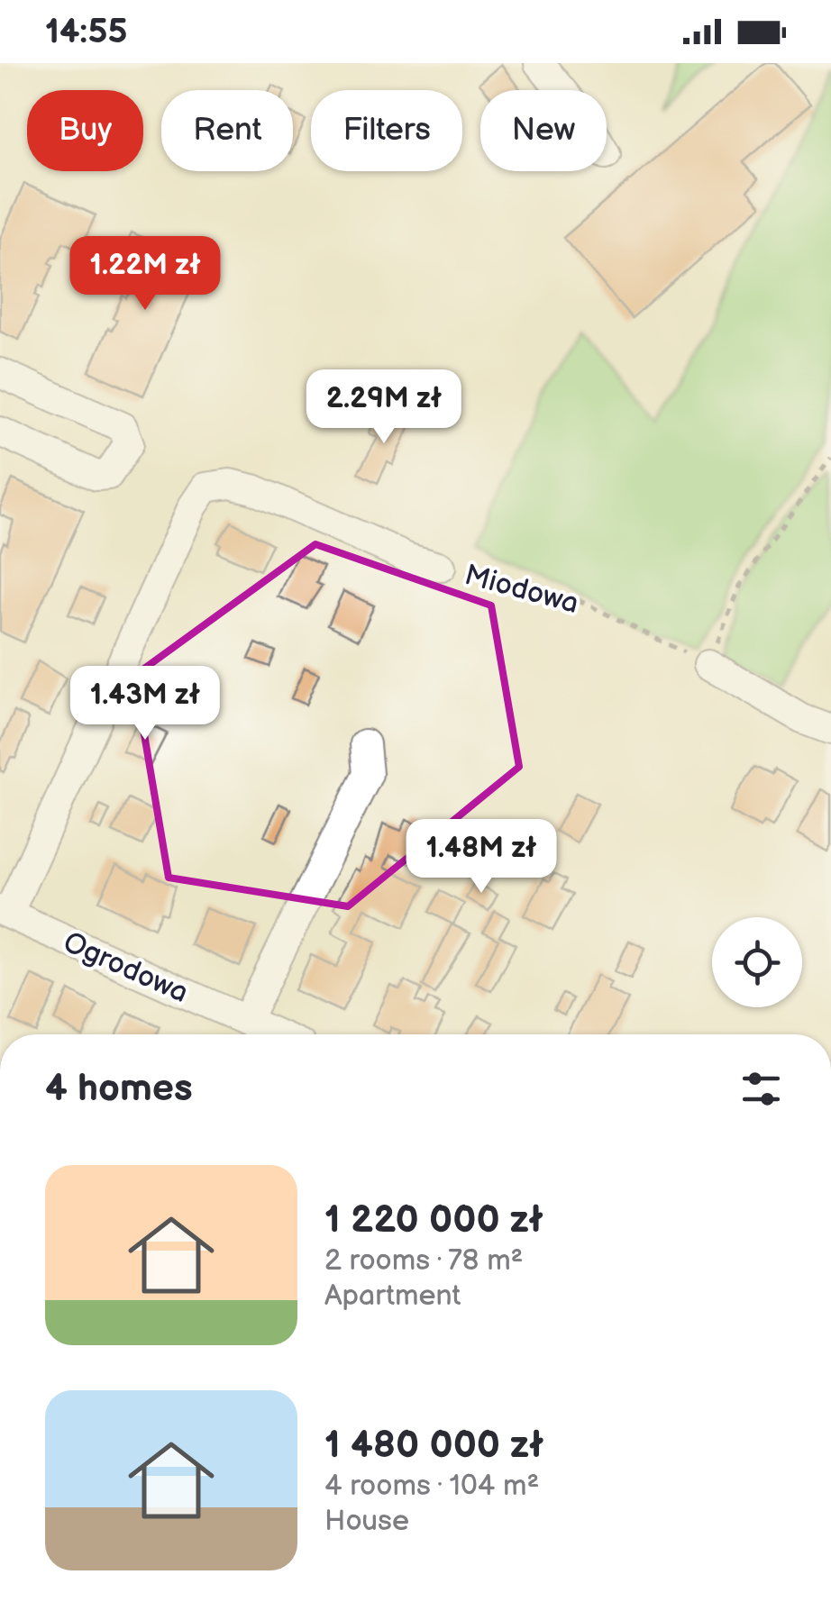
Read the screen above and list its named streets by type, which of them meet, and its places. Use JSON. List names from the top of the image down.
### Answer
{
  "streets": {
    "street": ["Miodowa", "Ogrodowa"]
  },
  "crossings": [
    ["Miodowa", "Ogrodowa"]
  ],
  "page": {
    "status": "14:55",
    "chip": [
      "Buy",
      "Rent",
      "Filters",
      "New"
    ],
    "price": [
      "1.22M zł",
      "2.29M zł",
      "1.43M zł",
      "1.48M zł"
    ],
    "heading": "4 homes",
    "list": [
      {
        "name": "1 220 000 zł",
        "note": "2 rooms · 78 m² · Apartment"
      },
      {
        "name": "1 480 000 zł",
        "note": "4 rooms · 104 m² · House"
      }
    ]
  }
}
